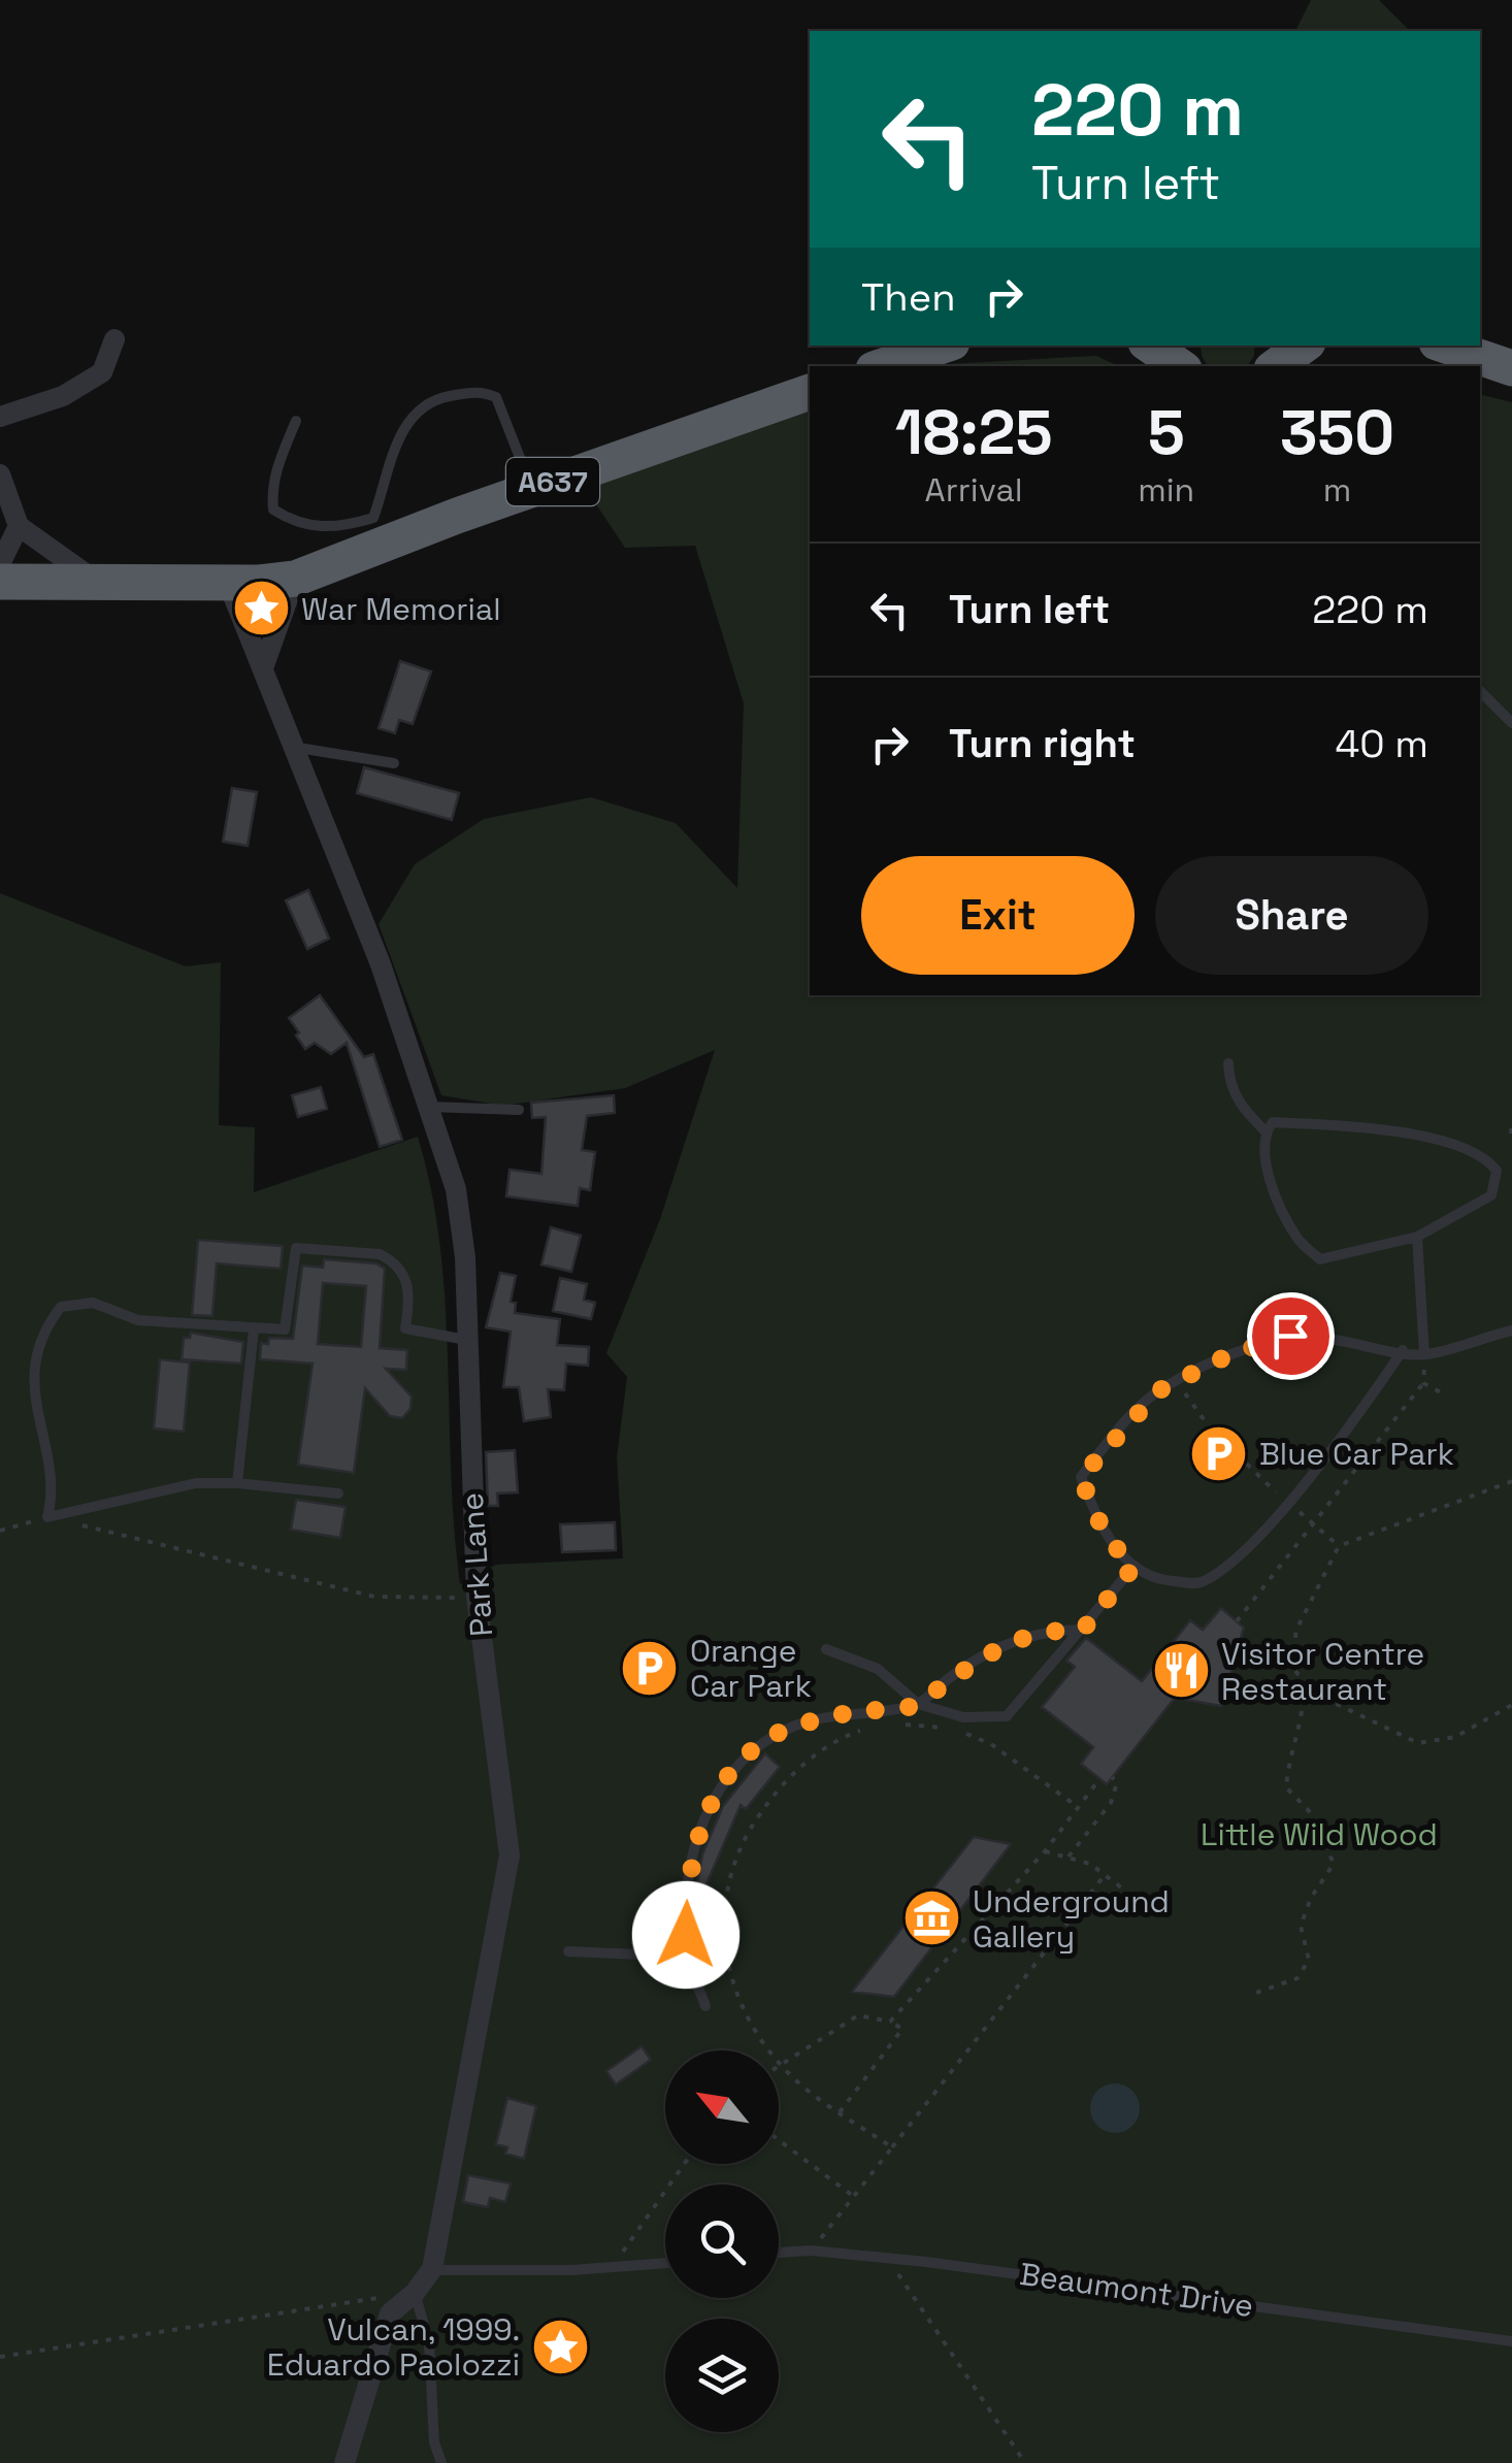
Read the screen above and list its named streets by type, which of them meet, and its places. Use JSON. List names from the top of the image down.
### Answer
{
  "streets": {
    "highway": ["A637"],
    "street": ["Park Lane"],
    "lane": ["Beaumont Drive"]
  },
  "crossings": [
    ["A637", "Park Lane"]
  ],
  "parks": ["Little Wild Wood"],
  "places": {
    "place": ["War Memorial", "Vulcan, 1999. Eduardo Paolozzi"],
    "parking": ["Blue Car Park", "Orange Car Park"],
    "restaurant": ["Visitor Centre Restaurant"],
    "museum": ["Underground Gallery"]
  },
  "north": "top left",
  "page": {
    "turn": ["220 m", "Turn left"],
    "then": "Then",
    "eta": [
      "18:25",
      "Arrival",
      "5",
      "min",
      "350",
      "m"
    ],
    "list": [
      {
        "name": "Turn left",
        "value": "220 m"
      },
      {
        "name": "Turn right",
        "value": "40 m"
      }
    ],
    "buttons": ["Exit", "Share"]
  }
}
